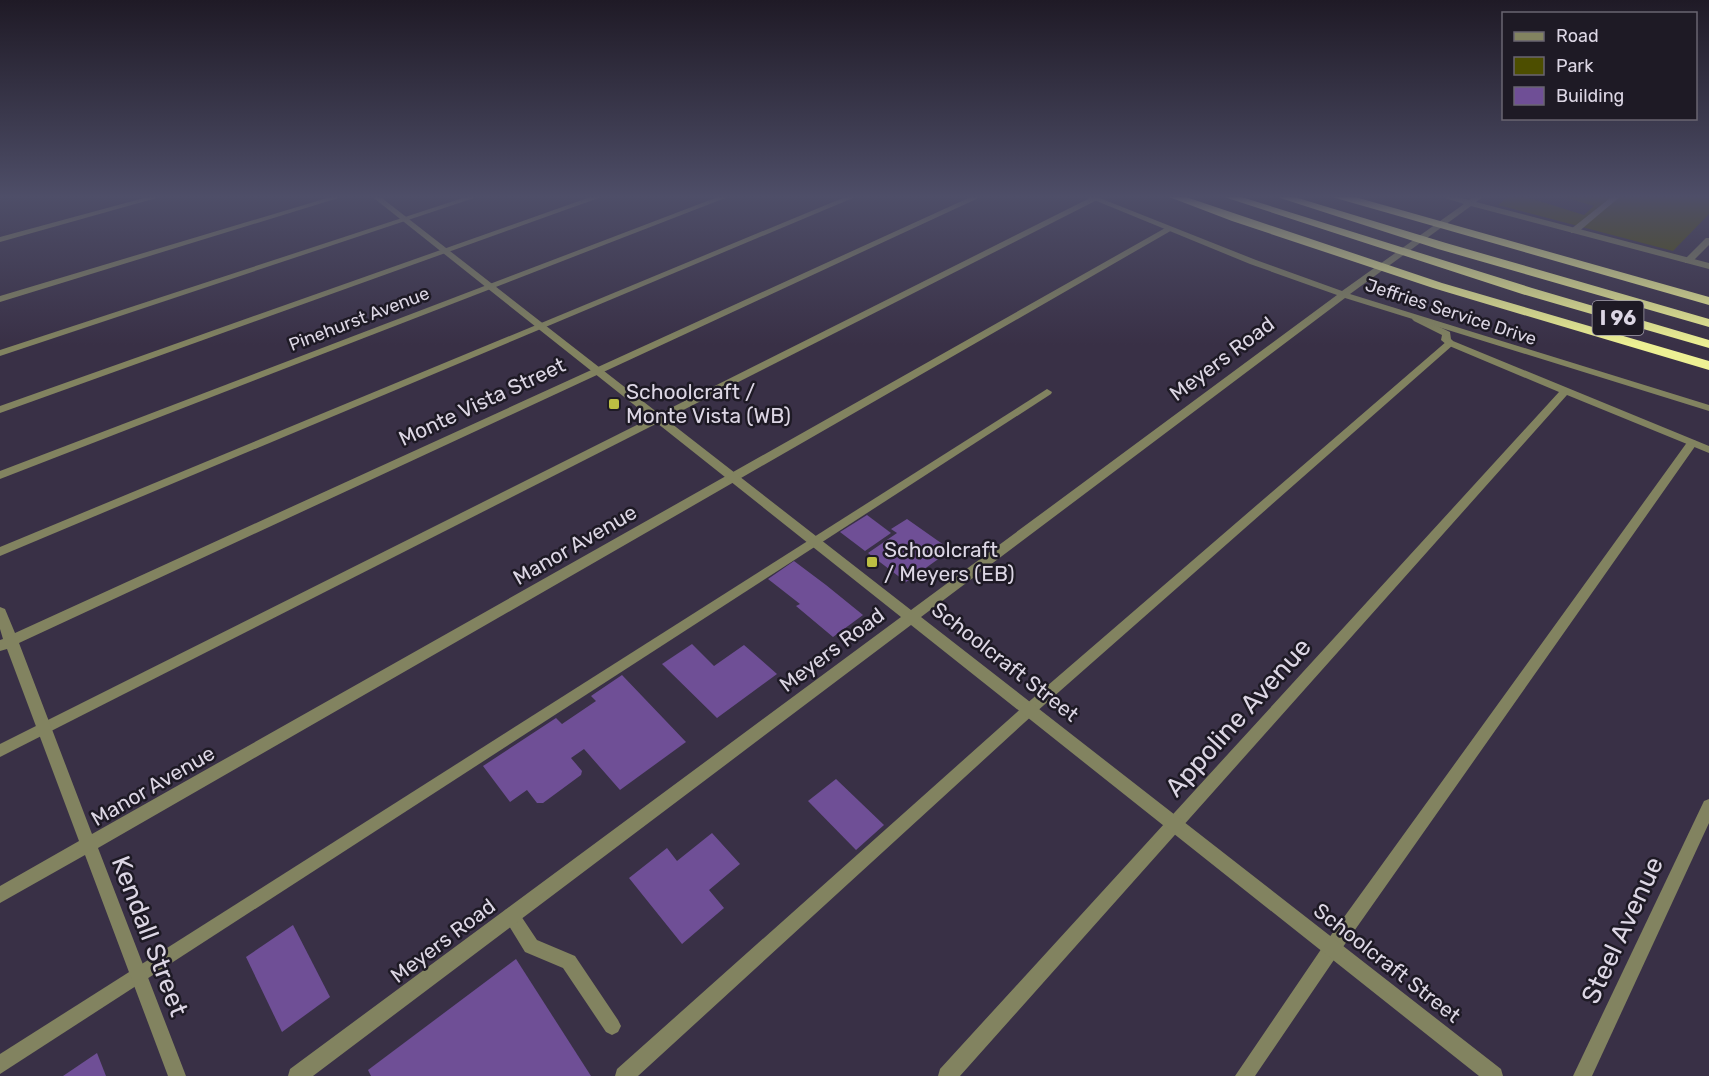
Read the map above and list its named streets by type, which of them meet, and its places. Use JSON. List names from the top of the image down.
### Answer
{
  "streets": {
    "highway": ["I 96"],
    "street": [
      "Jeffries Service Drive",
      "Pinehurst Avenue",
      "Meyers Road",
      "Monte Vista Street",
      "Manor Avenue",
      "Schoolcraft Street",
      "Appoline Avenue",
      "Steel Avenue",
      "Kendall Street"
    ]
  },
  "crossings": [
    ["Jeffries Service Drive", "Meyers Road"],
    ["Pinehurst Avenue", "Schoolcraft Street"],
    ["Meyers Road", "Schoolcraft Street"],
    ["Monte Vista Street", "Schoolcraft Street"],
    ["Monte Vista Street", "Kendall Street"],
    ["Manor Avenue", "Schoolcraft Street"],
    ["Manor Avenue", "Kendall Street"],
    ["Schoolcraft Street", "Appoline Avenue"]
  ],
  "places": {
    "transit": ["Schoolcraft / Monte Vista (WB)", "Schoolcraft / Meyers (EB)"]
  },
  "legend": ["Road", "Park", "Building"]
}
